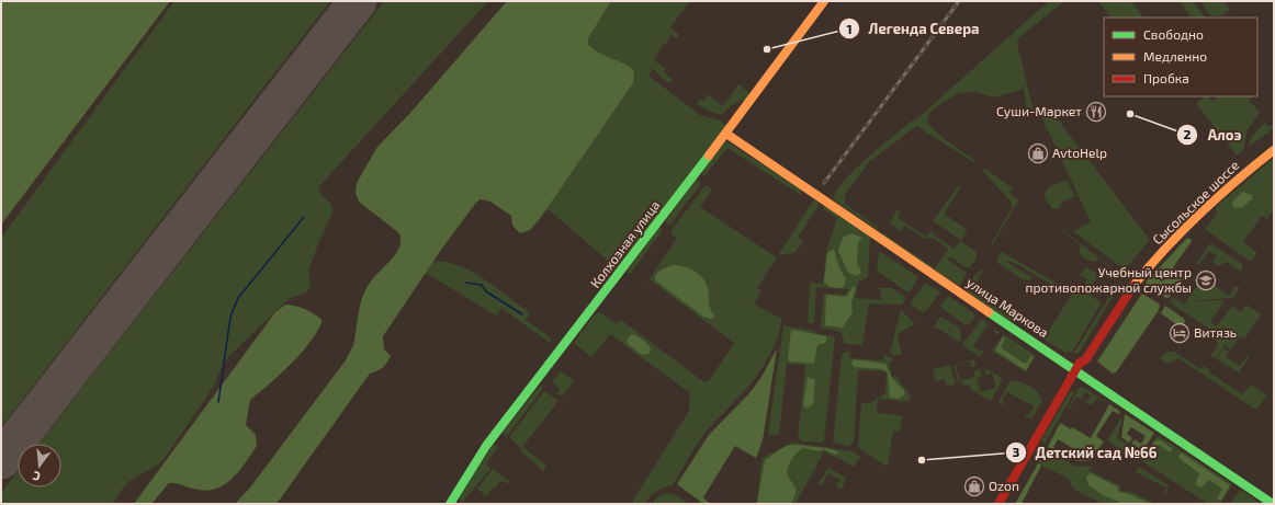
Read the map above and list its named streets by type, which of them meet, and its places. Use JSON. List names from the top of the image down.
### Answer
{
  "streets": {
    "street": ["Сысольское шоссе", "Колхозная улица", "улица Маркова"]
  },
  "crossings": [
    ["Сысольское шоссе", "улица Маркова"],
    ["Колхозная улица", "улица Маркова"]
  ],
  "places": {
    "other": ["Легенда Севера", "Алоэ", "Детский сад №66"],
    "restaurant": ["Суши-Маркет"],
    "shop": ["AvtoHelp", "Ozon"],
    "school or university": ["Учебный центр противопожарной службы"],
    "hotel": ["Витязь"]
  },
  "legend": ["Свободно", "Медленно", "Пробка"],
  "north": "bottom"
}
